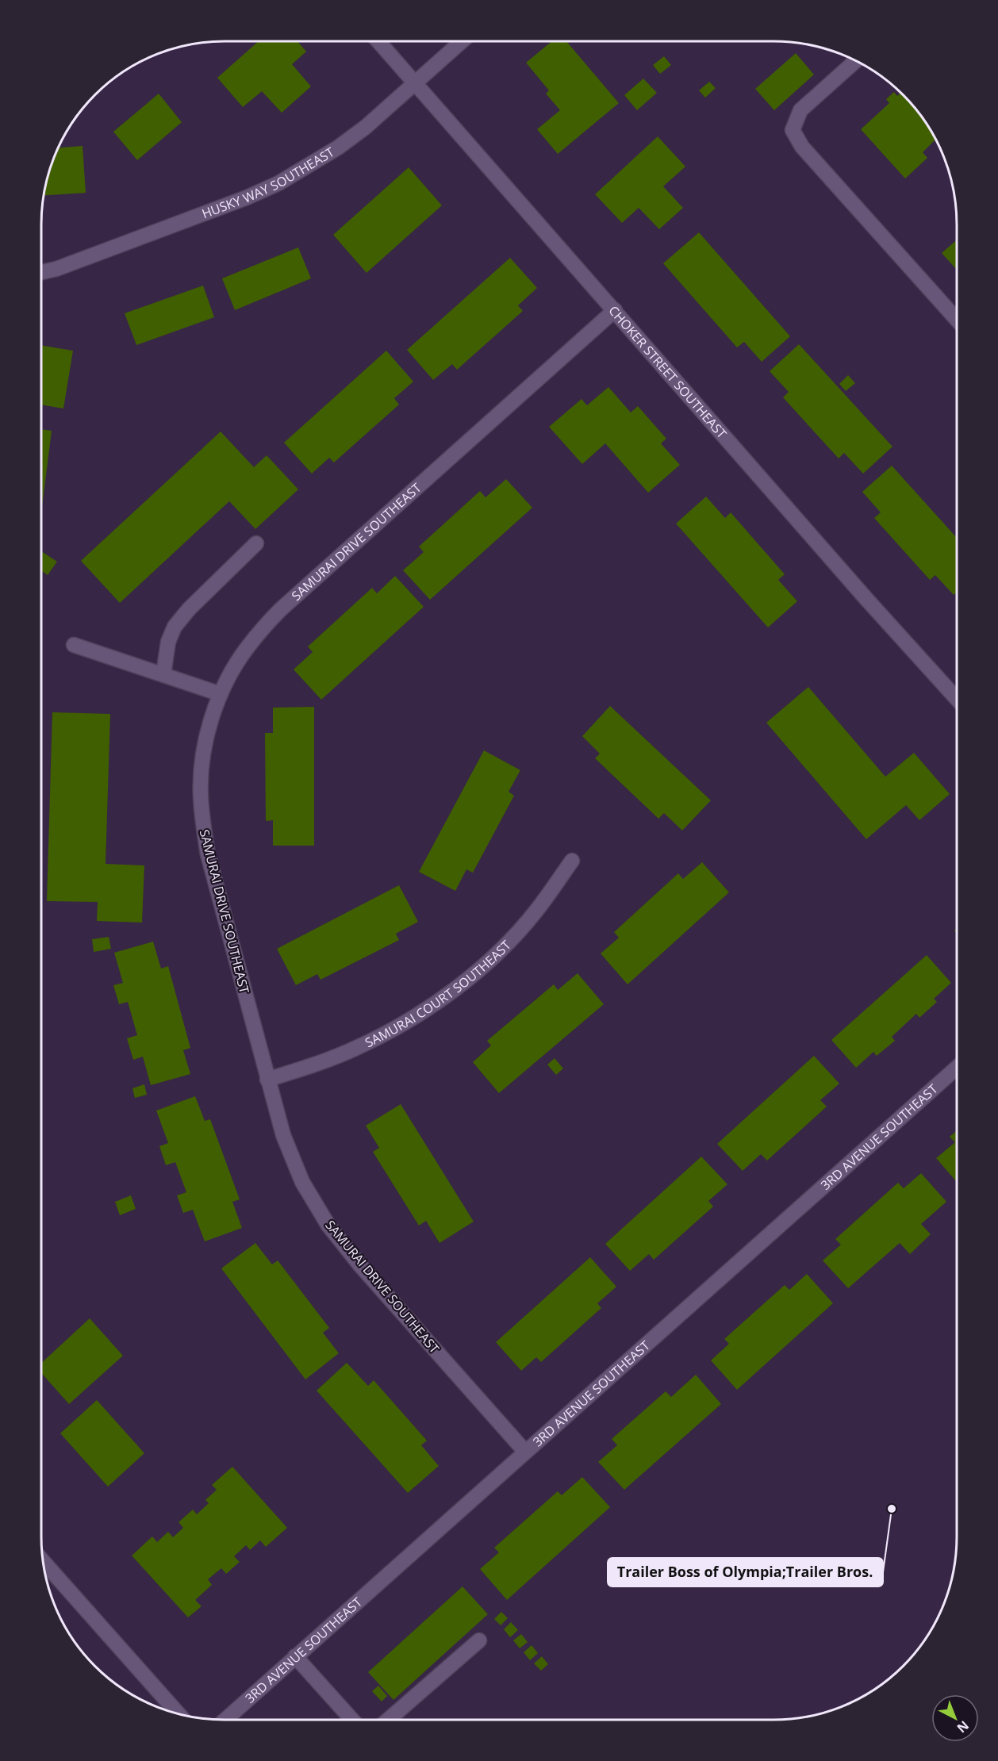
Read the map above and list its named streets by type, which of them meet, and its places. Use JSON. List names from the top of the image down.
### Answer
{
  "streets": {
    "street": [
      "HUSKY WAY SOUTHEAST",
      "CHOKER STREET SOUTHEAST",
      "SAMURAI DRIVE SOUTHEAST",
      "SAMURAI COURT SOUTHEAST",
      "3RD AVENUE SOUTHEAST"
    ]
  },
  "crossings": [
    ["HUSKY WAY SOUTHEAST", "CHOKER STREET SOUTHEAST"],
    ["CHOKER STREET SOUTHEAST", "SAMURAI DRIVE SOUTHEAST"],
    ["SAMURAI DRIVE SOUTHEAST", "SAMURAI COURT SOUTHEAST"],
    ["SAMURAI DRIVE SOUTHEAST", "3RD AVENUE SOUTHEAST"]
  ],
  "places": ["Trailer Boss of Olympia;Trailer Bros."],
  "north": "bottom right"
}
